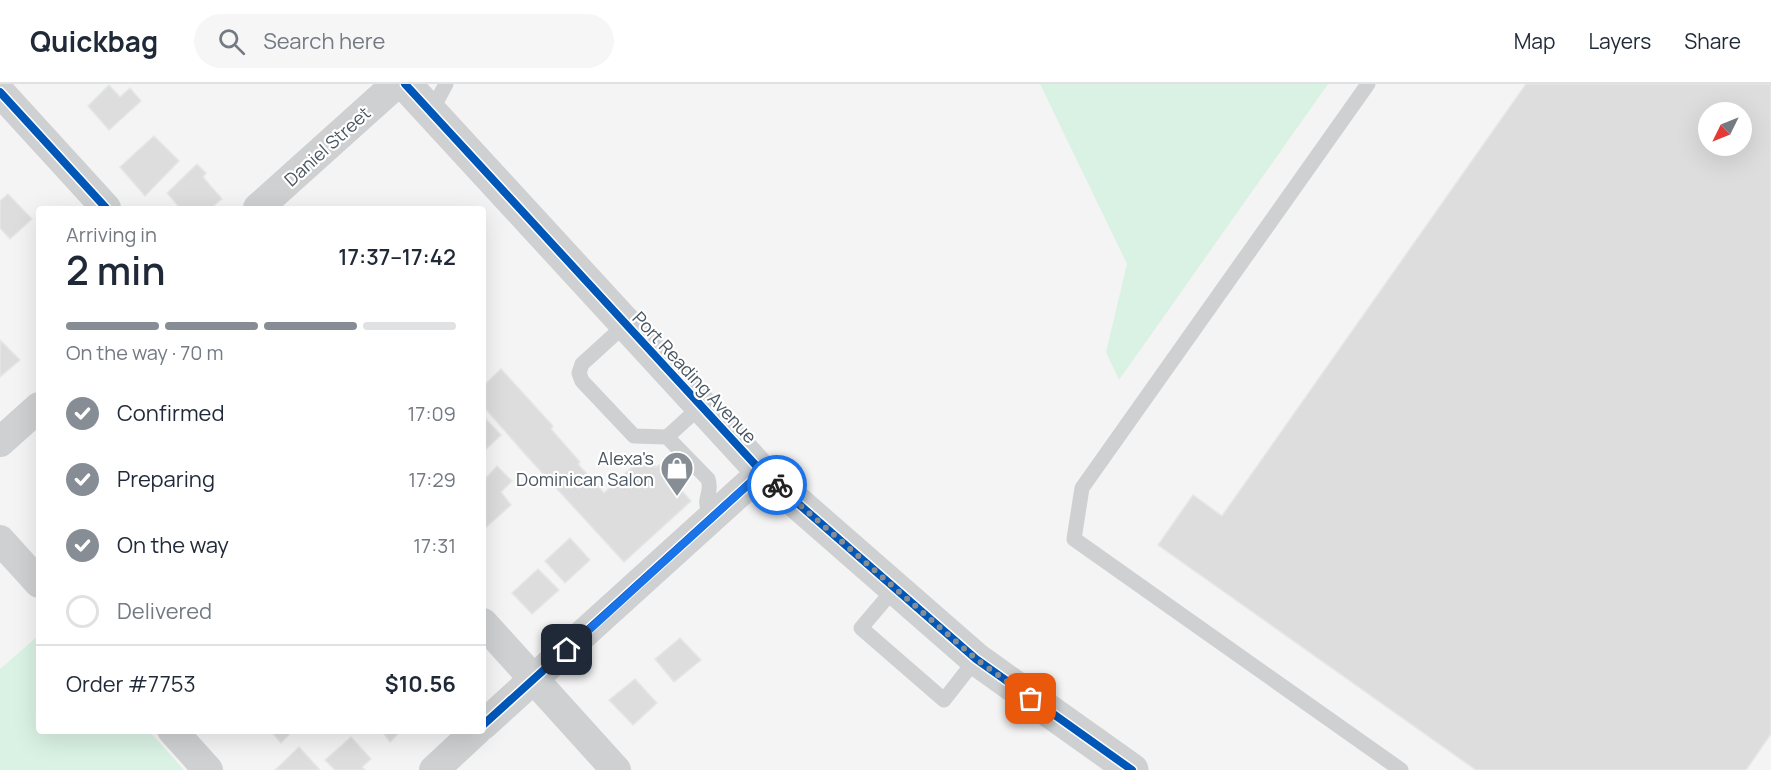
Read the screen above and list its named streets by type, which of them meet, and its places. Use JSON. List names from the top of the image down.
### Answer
{
  "streets": {
    "street": ["Daniel Street", "Port Reading Avenue"]
  },
  "places": {
    "shop": ["Alexa's Dominican Salon"]
  },
  "north": "bottom left",
  "page": {
    "header": "Quickbag",
    "search": "Search here",
    "nav": ["Map", "Layers", "Share"],
    "heading": ["2 min", "Arriving in", "17:37–17:42"],
    "panel": ["Order #7753", "$10.56"],
    "bar": "On the way · 70 m",
    "list": [
      ["Confirmed", "17:09"],
      ["Preparing", "17:29"],
      ["On the way", "17:31"],
      "Delivered"
    ]
  }
}
